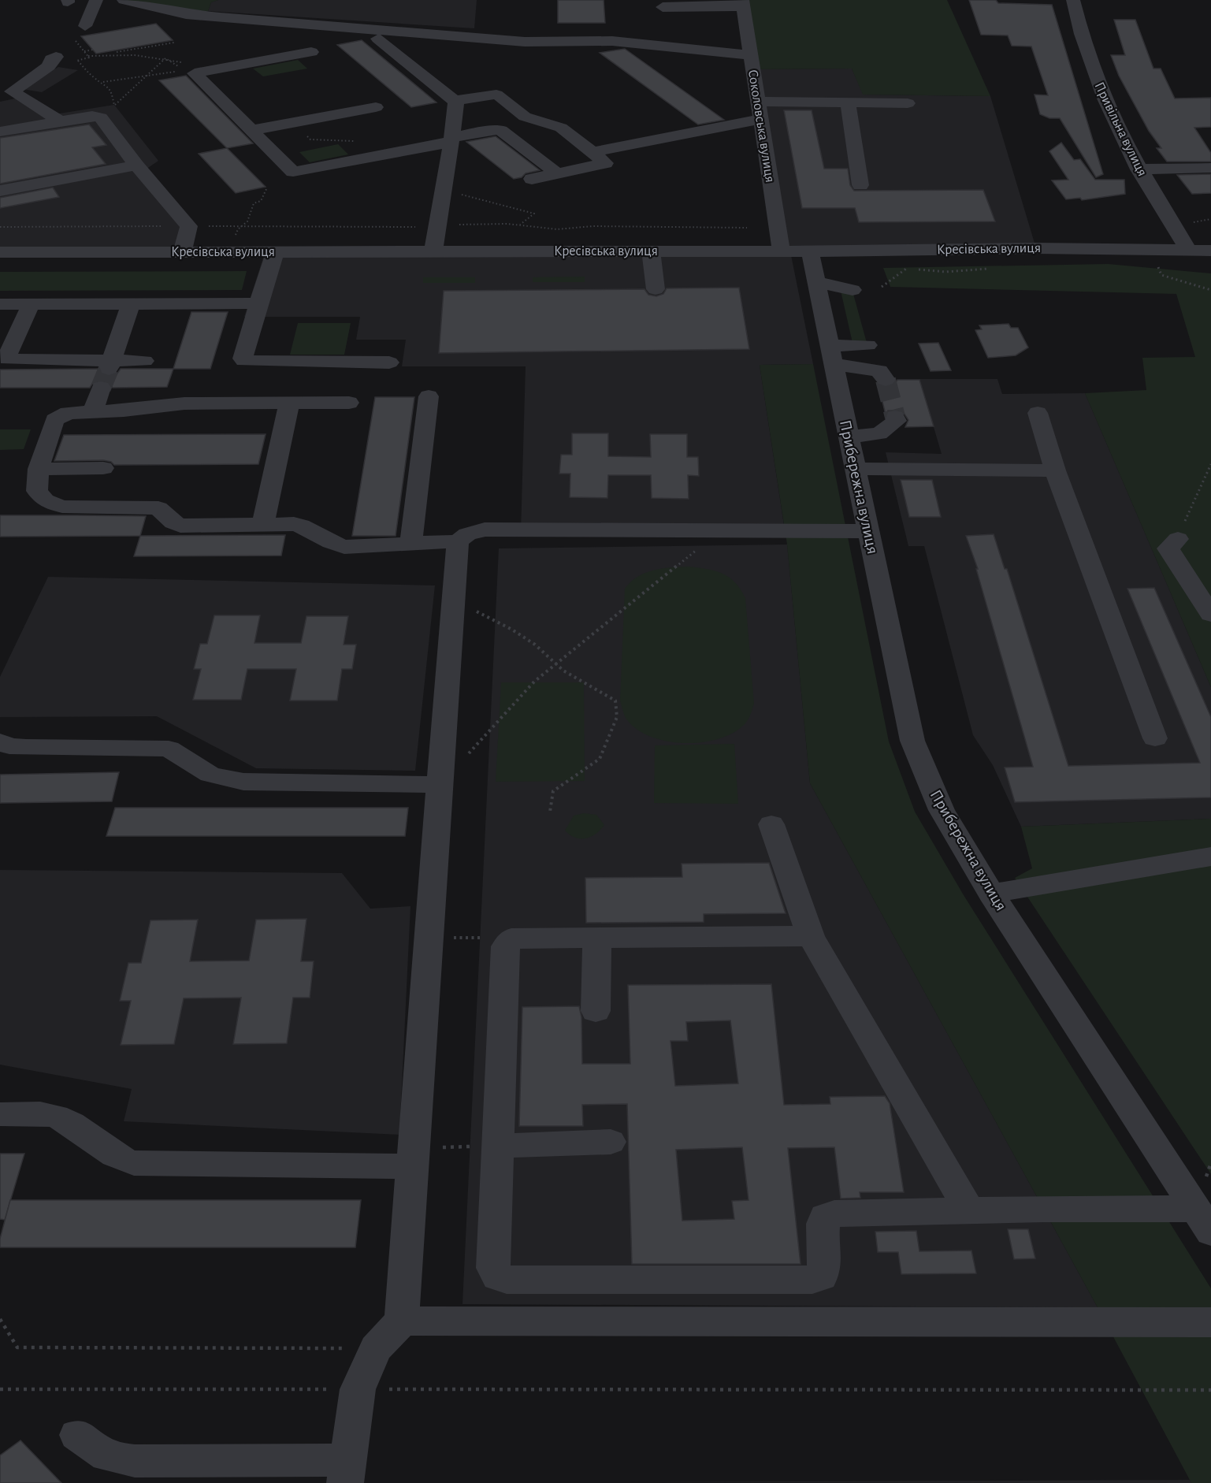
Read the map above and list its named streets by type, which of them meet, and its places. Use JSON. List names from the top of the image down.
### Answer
{
  "streets": {
    "street": [
      "Соколовська вулиця",
      "Привільна вулиця",
      "Кресівська вулиця",
      "Прибережна вулиця"
    ]
  },
  "crossings": [
    ["Соколовська вулиця", "Кресівська вулиця"],
    ["Привільна вулиця", "Кресівська вулиця"],
    ["Кресівська вулиця", "Прибережна вулиця"]
  ]
}
